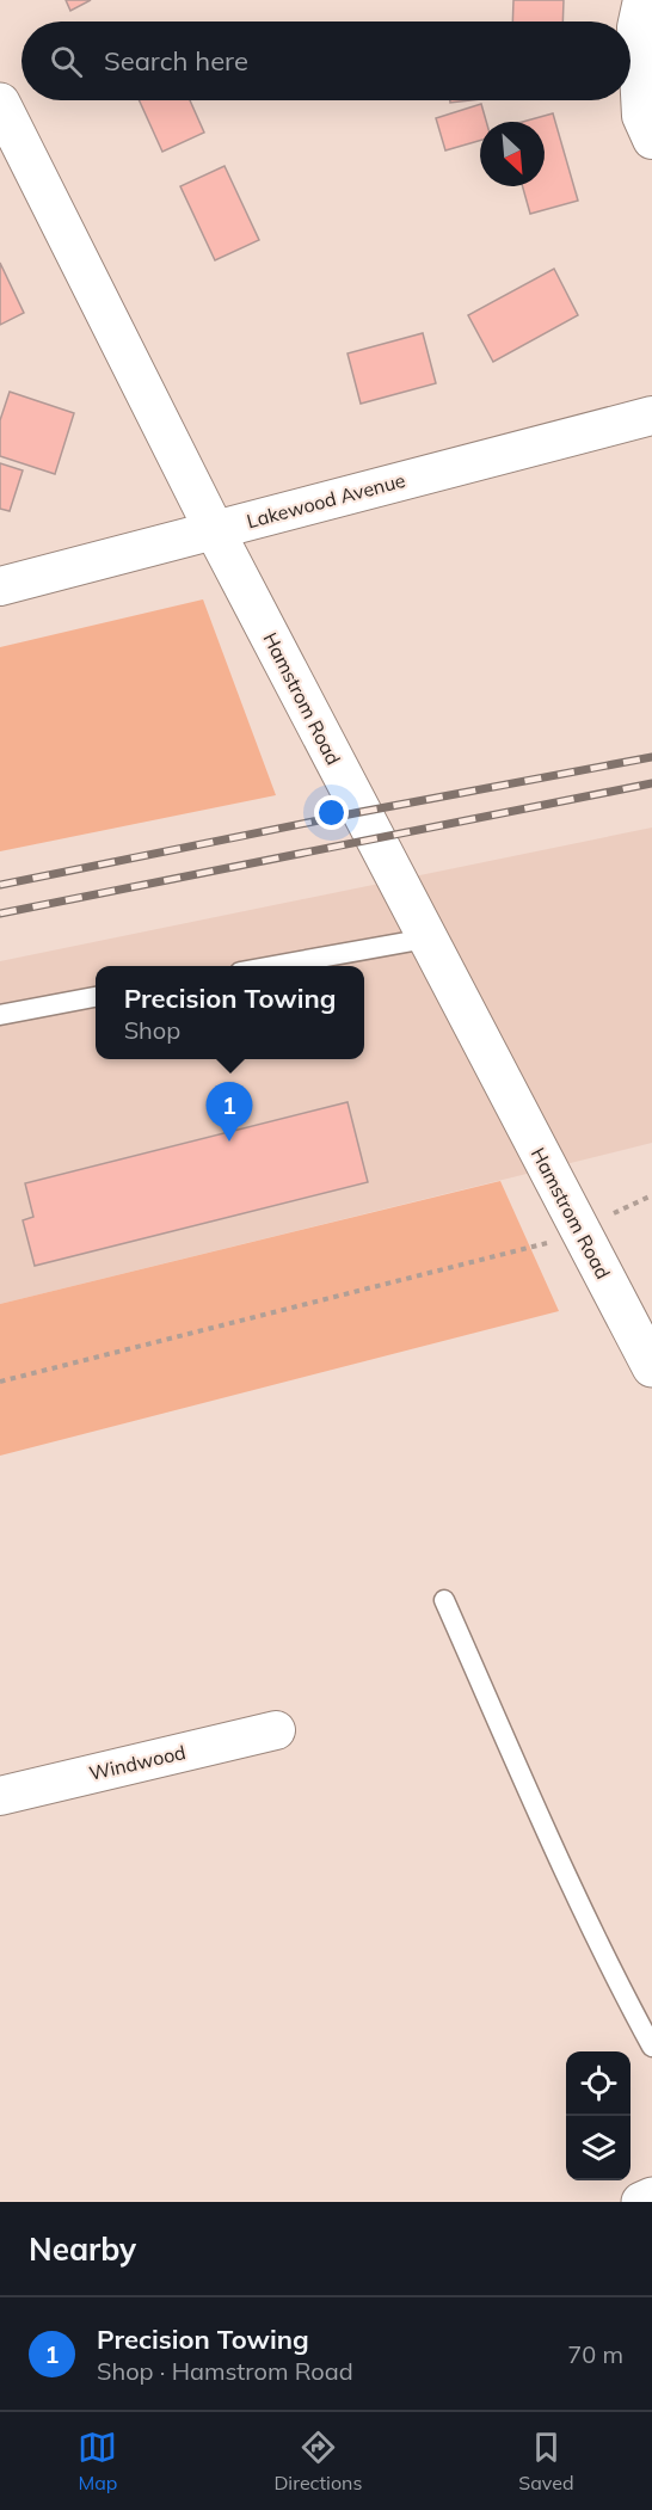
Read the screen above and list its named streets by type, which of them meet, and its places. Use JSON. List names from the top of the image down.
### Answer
{
  "streets": {
    "street": ["Lakewood Avenue", "Hamstrom Road", "Windwood"]
  },
  "crossings": [
    ["Lakewood Avenue", "Hamstrom Road"]
  ],
  "north": "bottom right",
  "page": {
    "search": "Search here",
    "popup": ["Precision Towing", "Shop"],
    "pins": "1",
    "heading": "Nearby",
    "list": [
      {
        "mark": "1",
        "name": "Precision Towing",
        "note": "Shop · Hamstrom Road",
        "value": "70 m"
      }
    ],
    "nav": ["Map", "Directions", "Saved"]
  }
}
